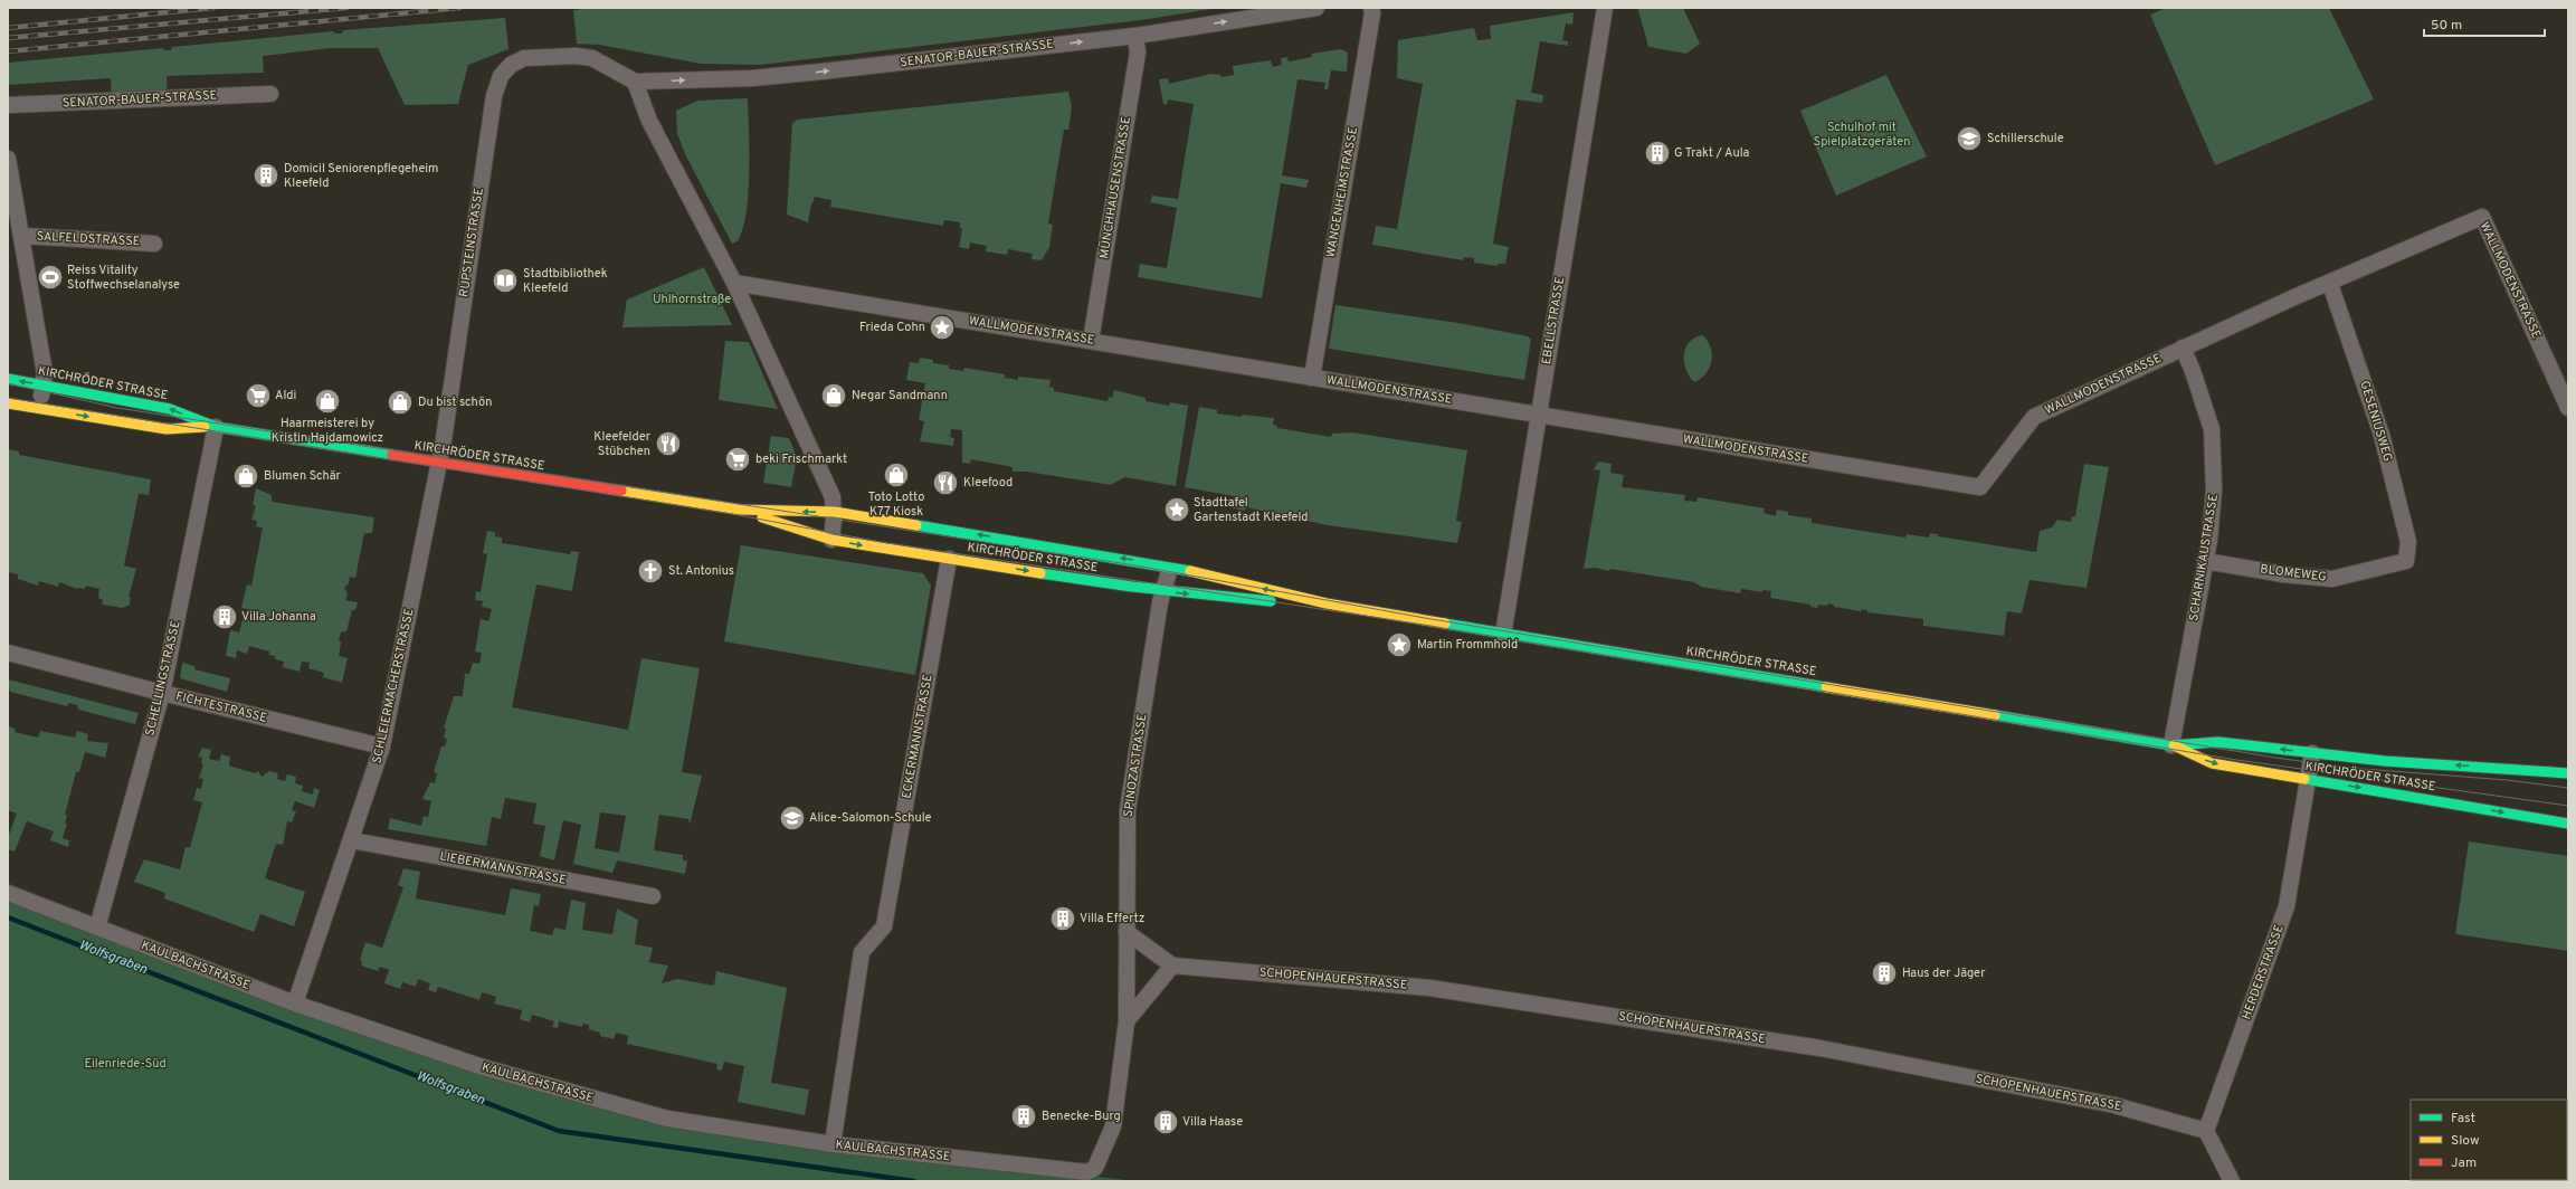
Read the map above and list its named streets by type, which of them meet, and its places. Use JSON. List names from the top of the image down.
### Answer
{
  "streets": {
    "main road": ["KIRCHRÖDER STRASSE"],
    "street": [
      "SENATOR-BAUER-STRASSE",
      "MÜNCHHAUSENSTRASSE",
      "WANGENHEIMSTRASSE",
      "SALFELDSTRASSE",
      "RUPSTEINSTRASSE",
      "WALLMODENSTRASSE",
      "EBELLSTRASSE",
      "GESENIUSWEG",
      "SCHARNIKAUSTRASSE",
      "BLOMEWEG",
      "SCHELLINGSTRASSE",
      "SCHLEIERMACHERSTRASSE",
      "FICHTESTRASSE",
      "ECKERMANNSTRASSE",
      "SPINOZASTRASSE",
      "LIEBERMANNSTRASSE",
      "KAULBACHSTRASSE",
      "HERDERSTRASSE",
      "SCHOPENHAUERSTRASSE"
    ]
  },
  "crossings": [
    ["SENATOR-BAUER-STRASSE", "MÜNCHHAUSENSTRASSE"],
    ["SENATOR-BAUER-STRASSE", "RUPSTEINSTRASSE"],
    ["MÜNCHHAUSENSTRASSE", "WALLMODENSTRASSE"],
    ["WANGENHEIMSTRASSE", "WALLMODENSTRASSE"],
    ["RUPSTEINSTRASSE", "SCHLEIERMACHERSTRASSE"],
    ["WALLMODENSTRASSE", "EBELLSTRASSE"],
    ["WALLMODENSTRASSE", "GESENIUSWEG"],
    ["WALLMODENSTRASSE", "SCHARNIKAUSTRASSE"],
    ["EBELLSTRASSE", "KIRCHRÖDER STRASSE"],
    ["KIRCHRÖDER STRASSE", "SCHARNIKAUSTRASSE"],
    ["KIRCHRÖDER STRASSE", "SCHELLINGSTRASSE"],
    ["KIRCHRÖDER STRASSE", "SCHLEIERMACHERSTRASSE"],
    ["KIRCHRÖDER STRASSE", "ECKERMANNSTRASSE"],
    ["KIRCHRÖDER STRASSE", "SPINOZASTRASSE"],
    ["KIRCHRÖDER STRASSE", "HERDERSTRASSE"],
    ["GESENIUSWEG", "BLOMEWEG"],
    ["SCHARNIKAUSTRASSE", "BLOMEWEG"],
    ["SCHELLINGSTRASSE", "FICHTESTRASSE"],
    ["SCHELLINGSTRASSE", "KAULBACHSTRASSE"],
    ["SCHLEIERMACHERSTRASSE", "FICHTESTRASSE"],
    ["SCHLEIERMACHERSTRASSE", "LIEBERMANNSTRASSE"],
    ["SCHLEIERMACHERSTRASSE", "KAULBACHSTRASSE"],
    ["ECKERMANNSTRASSE", "KAULBACHSTRASSE"],
    ["SPINOZASTRASSE", "KAULBACHSTRASSE"],
    ["HERDERSTRASSE", "SCHOPENHAUERSTRASSE"]
  ],
  "one_way": ["SENATOR-BAUER-STRASSE"],
  "water": ["Wolfsgraben"],
  "parks": ["Schulhof mit Spielplatzgeräten", "Uhlhornstraße", "Eilenriede-Süd"],
  "places": {
    "school or university": ["Schillerschule", "Alice-Salomon-Schule"],
    "building": [
      "G Trakt / Aula",
      "Domicil Seniorenpflegeheim Kleefeld",
      "Villa Johanna",
      "Villa Effertz",
      "Haus der Jäger",
      "Benecke-Burg",
      "Villa Haase"
    ],
    "sports": ["Reiss Vitality Stoffwechselanalyse"],
    "library": ["Stadtbibliothek Kleefeld"],
    "place": ["Frieda Cohn", "Stadttafel Gartenstadt Kleefeld", "Martin Frommhold"],
    "supermarket": ["Aldi", "beki Frischmarkt"],
    "shop": [
      "Negar Sandmann",
      "Haarmeisterei by Kristin Hajdamowicz",
      "Du bist schön",
      "Toto Lotto K77 Kiosk",
      "Blumen Schär"
    ],
    "restaurant": ["Kleefelder Stübchen", "Kleefood"],
    "church": ["St. Antonius"]
  },
  "legend": ["Fast", "Slow", "Jam"],
  "scale_bar": "50 m"
}
